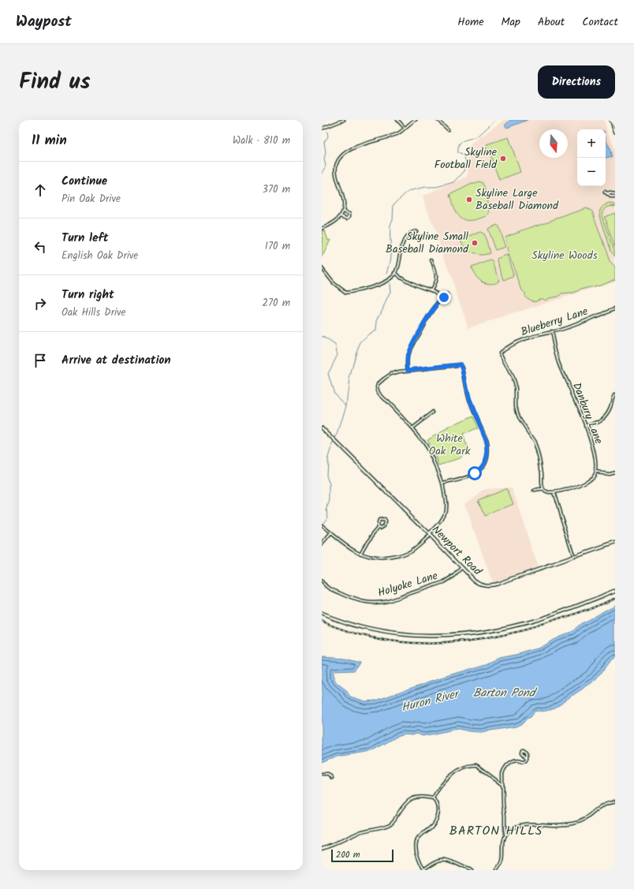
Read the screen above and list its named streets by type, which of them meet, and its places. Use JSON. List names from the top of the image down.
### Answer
{
  "streets": {
    "street": [
      "Blueberry Lane",
      "Danbury Lane",
      "Newport Road",
      "Holyoke Lane"
    ]
  },
  "crossings": [
    ["Blueberry Lane", "Danbury Lane"],
    ["Newport Road", "Holyoke Lane"]
  ],
  "districts": ["BARTON HILLS"],
  "water": ["Barton Pond", "Huron River"],
  "parks": ["Skyline Woods", "White Oak Park"],
  "places": ["Skyline Football Field", "Skyline Large Baseball Diamond", "Skyline Small Baseball Diamond"],
  "scale_bar": "200 m",
  "north": "bottom",
  "page": {
    "header": "Waypost",
    "nav": [
      "Home",
      "Map",
      "About",
      "Contact"
    ],
    "title": "Find us",
    "buttons": "Directions",
    "heading": ["11 min", "Walk · 810 m"],
    "map_buttons": ["+", "−"],
    "list": [
      ["Continue", "Pin Oak Drive", "370 m"],
      ["Turn left", "English Oak Drive", "170 m"],
      ["Turn right", "Oak Hills Drive", "270 m"],
      "Arrive at destination"
    ],
    "scale": "200 m"
  }
}
